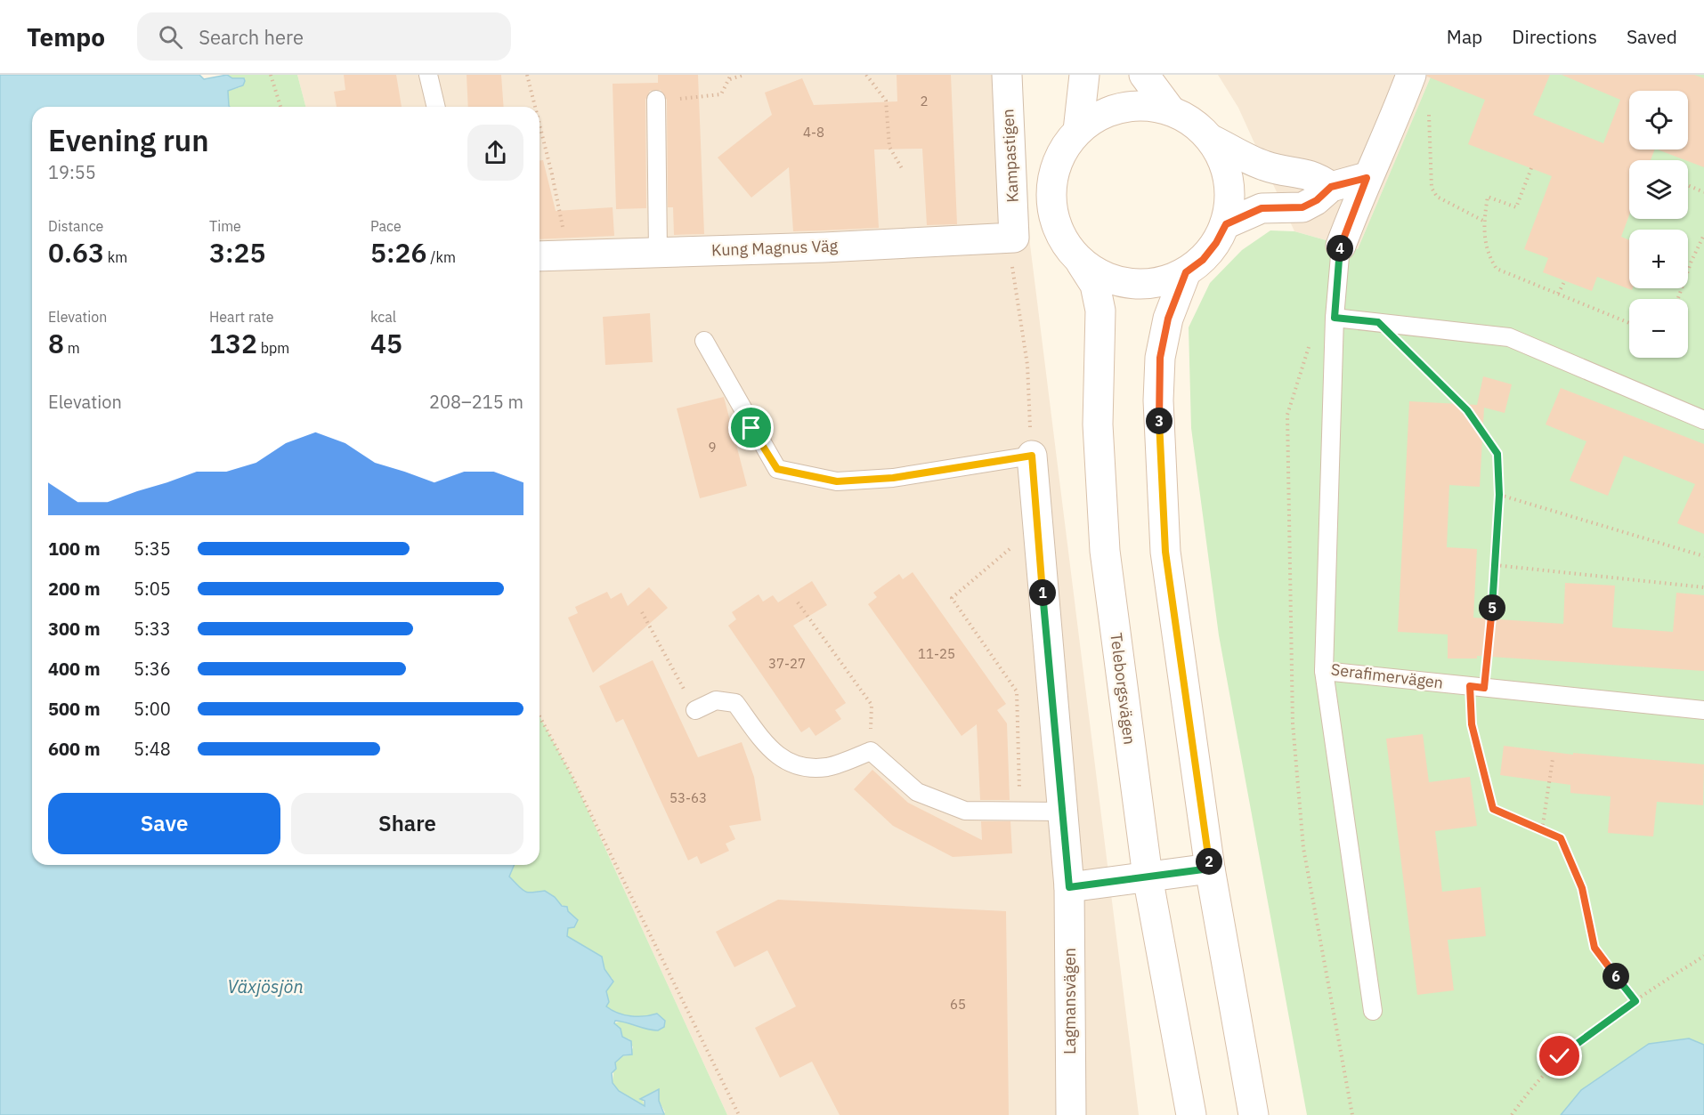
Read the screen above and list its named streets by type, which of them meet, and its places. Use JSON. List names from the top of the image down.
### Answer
{
  "streets": {
    "main road": [
      "Kampastigen",
      "Kung Magnus Väg",
      "Teleborgsvägen",
      "Lagmansvägen"
    ],
    "lane": ["Serafimervägen"]
  },
  "crossings": [
    ["Kampastigen", "Kung Magnus Väg"]
  ],
  "water": ["Växjösjön"],
  "house_numbers": [
    "2",
    "4-8",
    "9",
    "11-25",
    "37-27",
    "53-63",
    "65"
  ],
  "page": {
    "header": "Tempo",
    "search": "Search here",
    "nav": ["Map", "Directions", "Saved"],
    "map_buttons": ["+", "−"],
    "heading": ["Evening run", "19:55"],
    "stats": [
      ["Distance", "0.63 km"],
      ["Time", "3:25"],
      ["Pace", "5:26 /km"],
      ["Elevation", "8 m"],
      ["Heart rate", "132 bpm"],
      ["kcal", "45"]
    ],
    "pins": [
      "4",
      "3",
      "1",
      "5",
      "2",
      "6"
    ],
    "chart": ["Elevation", "208–215 m"],
    "list": [
      {
        "name": "100 m",
        "note": "5:35"
      },
      {
        "name": "200 m",
        "note": "5:05"
      },
      {
        "name": "300 m",
        "note": "5:33"
      },
      {
        "name": "400 m",
        "note": "5:36"
      },
      {
        "name": "500 m",
        "note": "5:00"
      },
      {
        "name": "600 m",
        "note": "5:48"
      }
    ],
    "buttons": ["Save", "Share"]
  }
}
